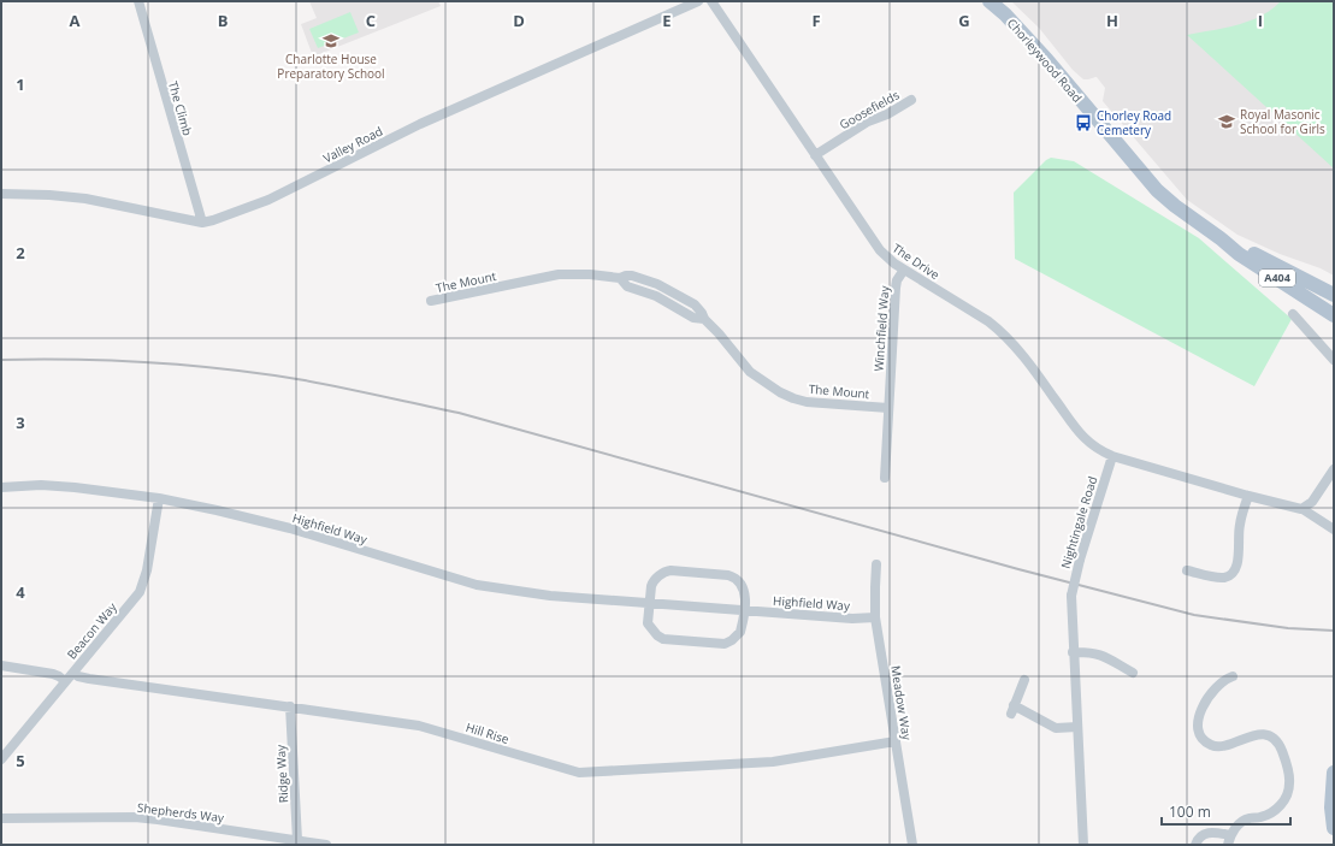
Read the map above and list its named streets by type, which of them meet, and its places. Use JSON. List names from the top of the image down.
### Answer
{
  "streets": {
    "main road": ["Chorleywood Road", "A404"],
    "street": [
      "The Climb",
      "Goosefields",
      "Valley Road",
      "The Drive",
      "The Mount",
      "Winchfield Way",
      "Nightingale Road",
      "Highfield Way",
      "Beacon Way",
      "Meadow Way",
      "Hill Rise",
      "Ridge Way",
      "Shepherds Way"
    ]
  },
  "crossings": [
    ["Chorleywood Road", "A404"],
    ["The Climb", "Valley Road"],
    ["Goosefields", "The Drive"],
    ["The Drive", "Winchfield Way"],
    ["The Drive", "Nightingale Road"],
    ["The Mount", "Winchfield Way"],
    ["Highfield Way", "Beacon Way"],
    ["Highfield Way", "Meadow Way"],
    ["Beacon Way", "Hill Rise"],
    ["Meadow Way", "Hill Rise"],
    ["Hill Rise", "Ridge Way"],
    ["Ridge Way", "Shepherds Way"]
  ],
  "places": {
    "school or university": ["Charlotte House Preparatory School", "Royal Masonic School for Girls"],
    "bus stop": ["Chorley Road Cemetery"]
  },
  "scale_bar": "100 m",
  "grid": {
    "columns": [
      "A",
      "B",
      "C",
      "D",
      "E",
      "F",
      "G",
      "H",
      "I"
    ],
    "rows": [
      "1",
      "2",
      "3",
      "4",
      "5"
    ]
  }
}
